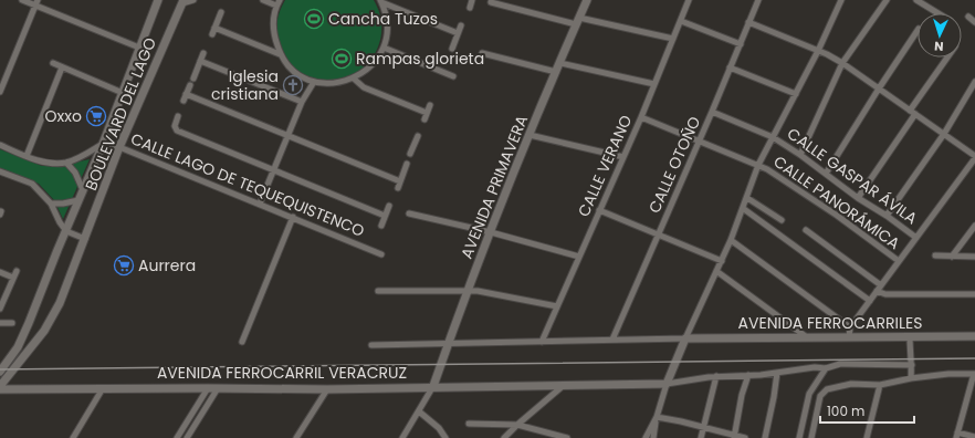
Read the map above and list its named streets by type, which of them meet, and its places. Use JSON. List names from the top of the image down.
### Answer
{
  "streets": {
    "street": [
      "BOULEVARD DEL LAGO",
      "CALLE OTOÑO",
      "CALLE VERANO",
      "CALLE GASPAR ÁVILA",
      "CALLE LAGO DE TEQUEQUISTENCO",
      "AVENIDA PRIMAVERA",
      "CALLE PANORÁMICA",
      "AVENIDA FERROCARRILES",
      "AVENIDA FERROCARRIL VERACRUZ"
    ]
  },
  "crossings": [
    ["BOULEVARD DEL LAGO", "CALLE LAGO DE TEQUEQUISTENCO"],
    ["CALLE OTOÑO", "CALLE GASPAR ÁVILA"],
    ["CALLE OTOÑO", "CALLE PANORÁMICA"],
    ["CALLE VERANO", "CALLE PANORÁMICA"],
    ["CALLE GASPAR ÁVILA", "CALLE PANORÁMICA"],
    ["CALLE GASPAR ÁVILA", "AVENIDA FERROCARRILES"],
    ["AVENIDA PRIMAVERA", "AVENIDA FERROCARRIL VERACRUZ"]
  ],
  "places": {
    "sports": ["Cancha Tuzos", "Rampas glorieta"],
    "church": ["Iglesia cristiana"],
    "supermarket": ["Oxxo", "Aurrera"]
  },
  "scale_bar": "100 m",
  "north": "bottom"
}
